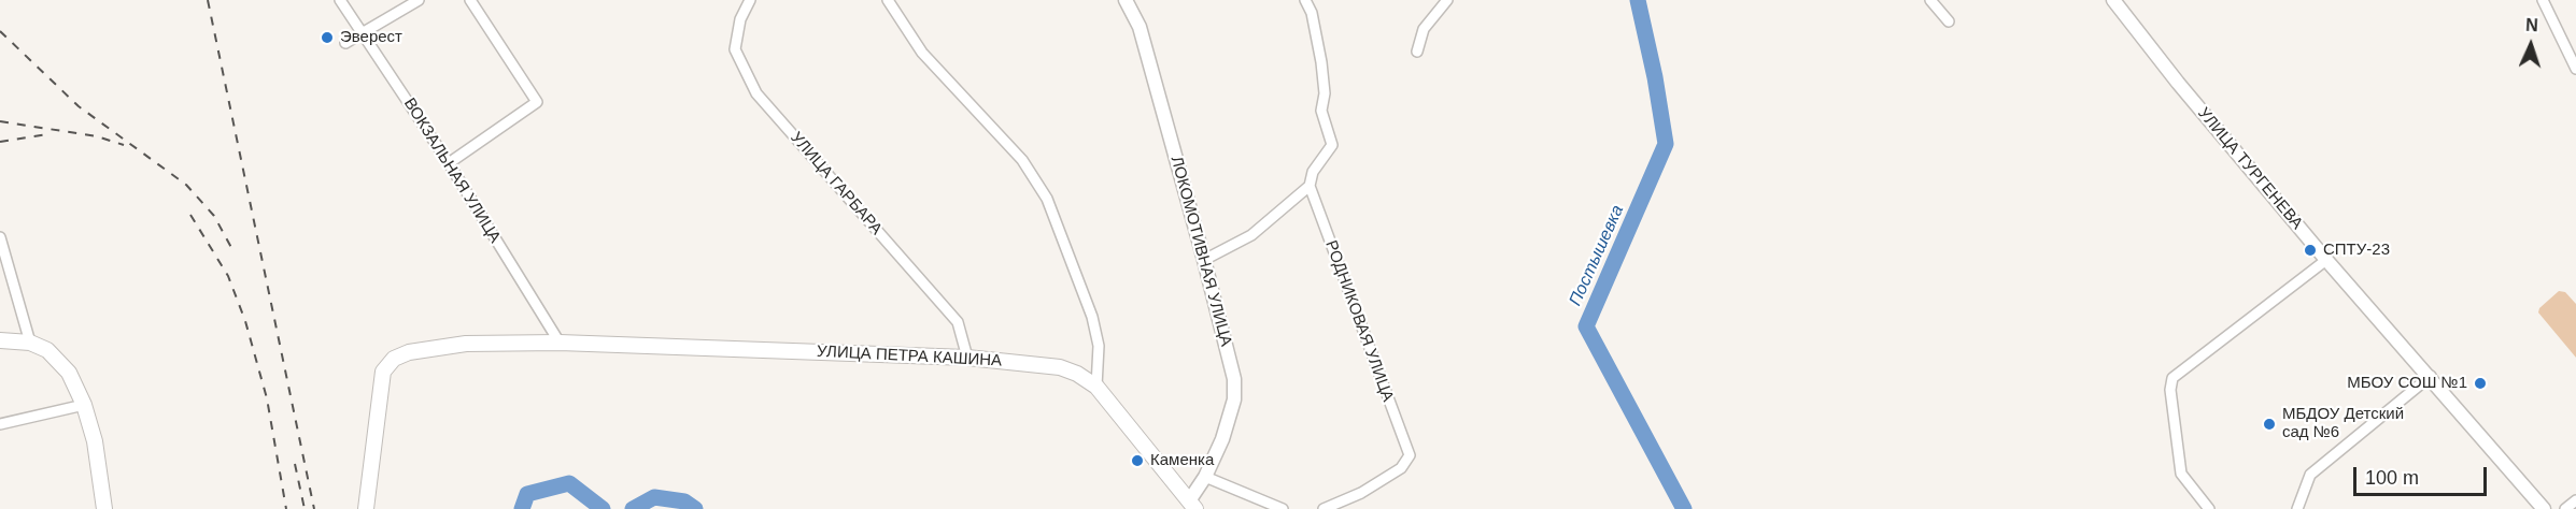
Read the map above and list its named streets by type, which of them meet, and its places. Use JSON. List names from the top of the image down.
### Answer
{
  "streets": {
    "main road": ["УЛИЦА ПЕТРА КАШИНА"],
    "street": [
      "УЛИЦА ТУРГЕНЕВА",
      "ВОКЗАЛЬНАЯ УЛИЦА",
      "УЛИЦА ГАРБАРА",
      "ЛОКОМОТИВНАЯ УЛИЦА",
      "РОДНИКОВАЯ УЛИЦА"
    ]
  },
  "crossings": [
    ["ВОКЗАЛЬНАЯ УЛИЦА", "УЛИЦА ПЕТРА КАШИНА"],
    ["УЛИЦА ГАРБАРА", "УЛИЦА ПЕТРА КАШИНА"],
    ["ЛОКОМОТИВНАЯ УЛИЦА", "УЛИЦА ПЕТРА КАШИНА"]
  ],
  "water": ["Постышевка"],
  "places": [
    "Эверест",
    "СПТУ-23",
    "МБОУ СОШ №1",
    "МБДОУ Детский сад №6",
    "Каменка"
  ],
  "scale_bar": "100 m",
  "north": "top"
}
